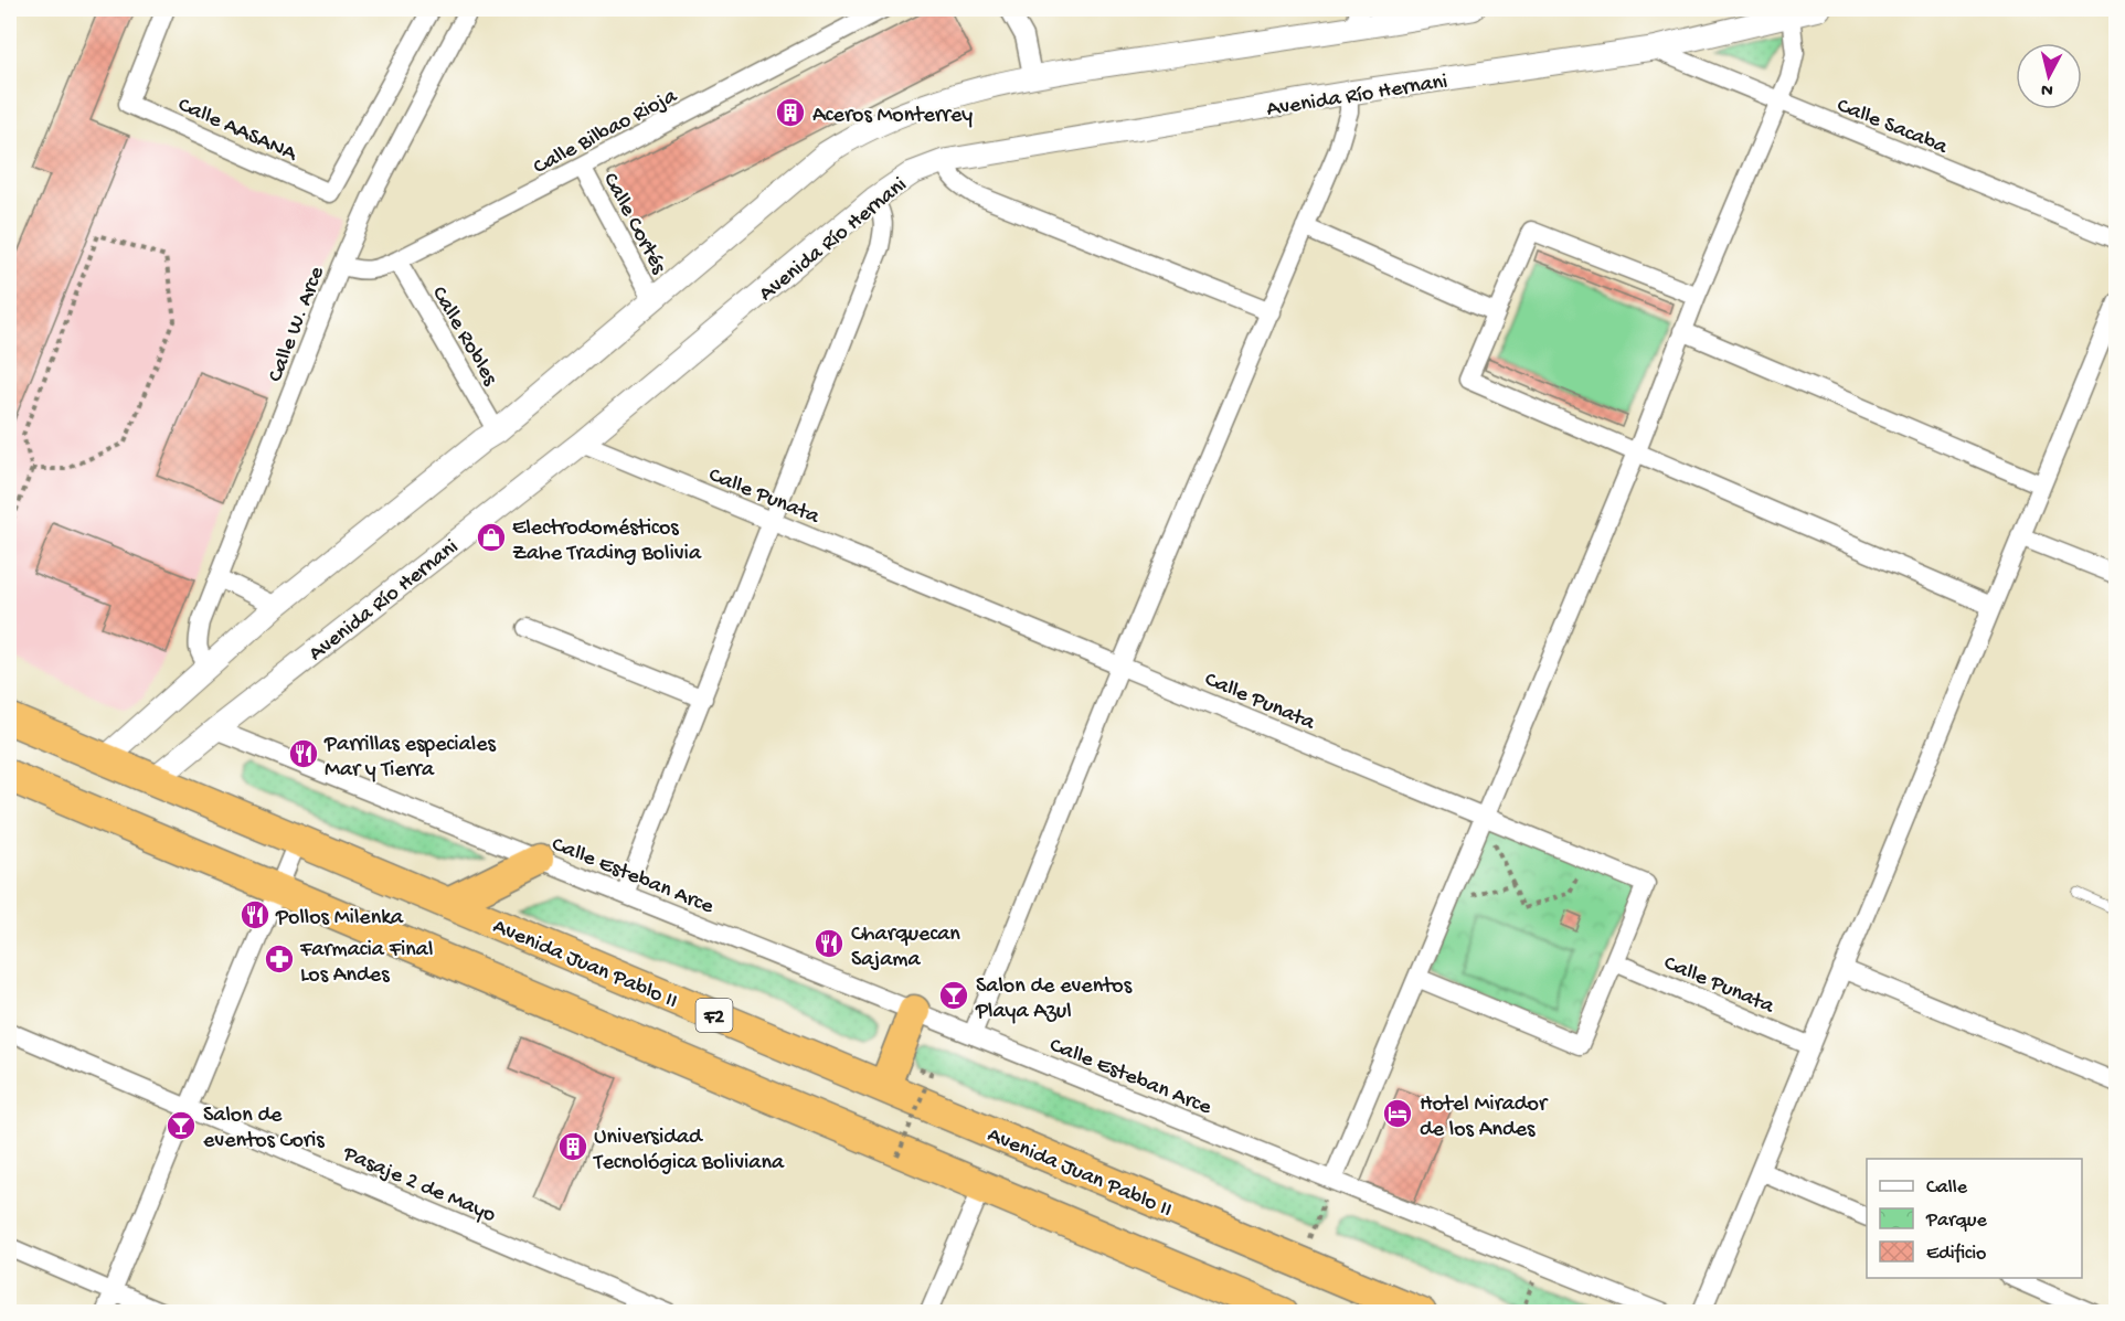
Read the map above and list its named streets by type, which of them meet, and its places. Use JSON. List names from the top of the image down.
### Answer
{
  "streets": {
    "highway": ["Avenida Juan Pablo II", "F2"],
    "street": [
      "Avenida Río Hernani",
      "Calle Sacaba",
      "Calle AASANA",
      "Calle Bilbao Rioja",
      "Calle Cortés",
      "Calle W. Arce",
      "Calle Robles",
      "Calle Punata",
      "Calle Esteban Arce",
      "Pasaje 2 de Mayo"
    ]
  },
  "crossings": [
    ["Avenida Río Hernani", "Calle Sacaba"],
    ["Avenida Río Hernani", "Calle Punata"],
    ["Avenida Río Hernani", "Calle Esteban Arce"],
    ["Avenida Río Hernani", "Avenida Juan Pablo II"],
    ["Calle Bilbao Rioja", "Calle Cortés"],
    ["Calle Bilbao Rioja", "Calle W. Arce"],
    ["Calle Bilbao Rioja", "Calle Robles"]
  ],
  "places": {
    "building": ["Aceros Monterrey", "Universidad Tecnológica Boliviana"],
    "shop": ["Electrodomésticos Zahe Trading Bolivia"],
    "restaurant": ["Parrillas especiales Mar y Tierra", "Pollos Milenka", "Charquecan Sajama"],
    "pharmacy": ["Farmacia Final Los Andes"],
    "bar": ["Salon de eventos Playa Azul", "Salon de eventos Coris"],
    "hotel": ["Hotel Mirador de los Andes"]
  },
  "legend": ["Calle", "Parque", "Edificio"],
  "north": "bottom"
}
